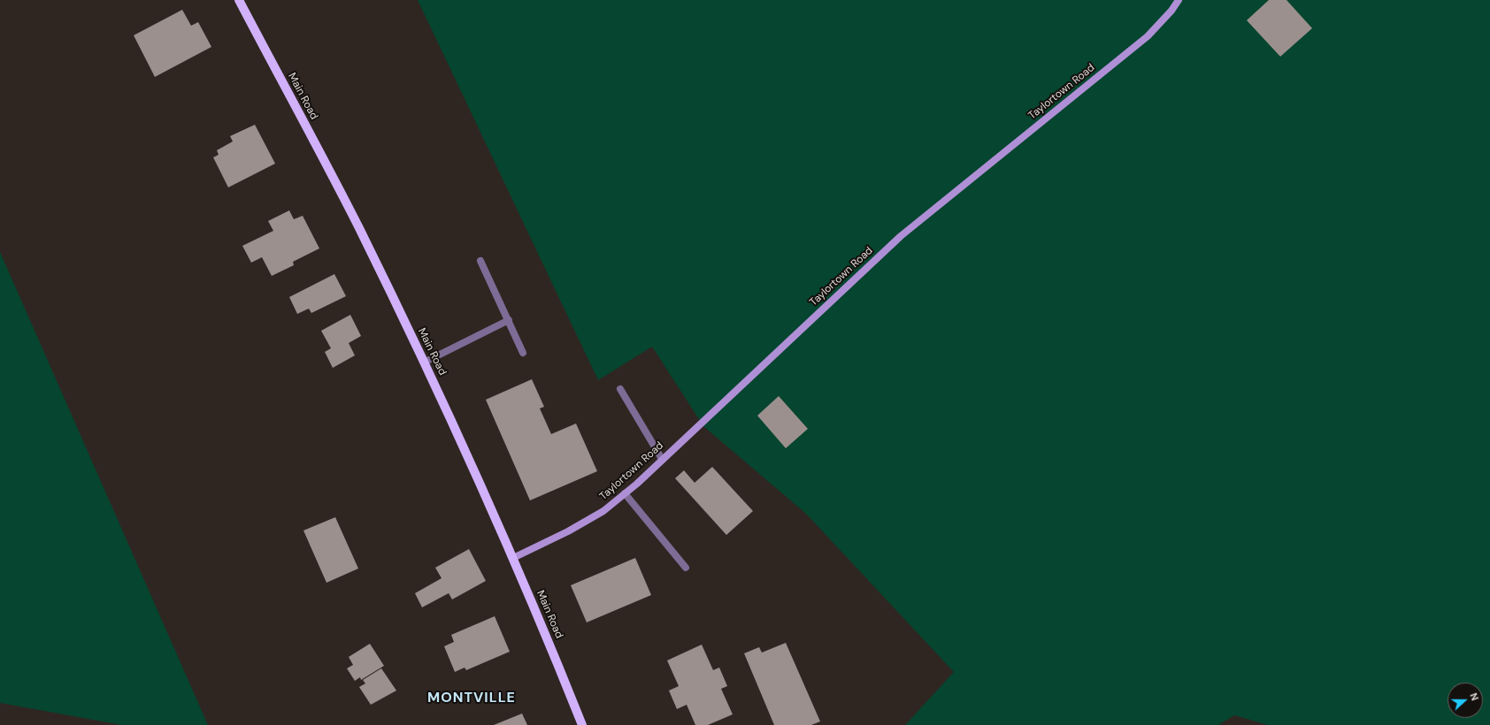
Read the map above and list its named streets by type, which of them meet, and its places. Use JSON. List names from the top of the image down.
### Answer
{
  "streets": {
    "main road": ["Main Road"],
    "street": ["Taylortown Road"]
  },
  "crossings": [
    ["Taylortown Road", "Main Road"]
  ],
  "districts": ["MONTVILLE"],
  "north": "right"
}
